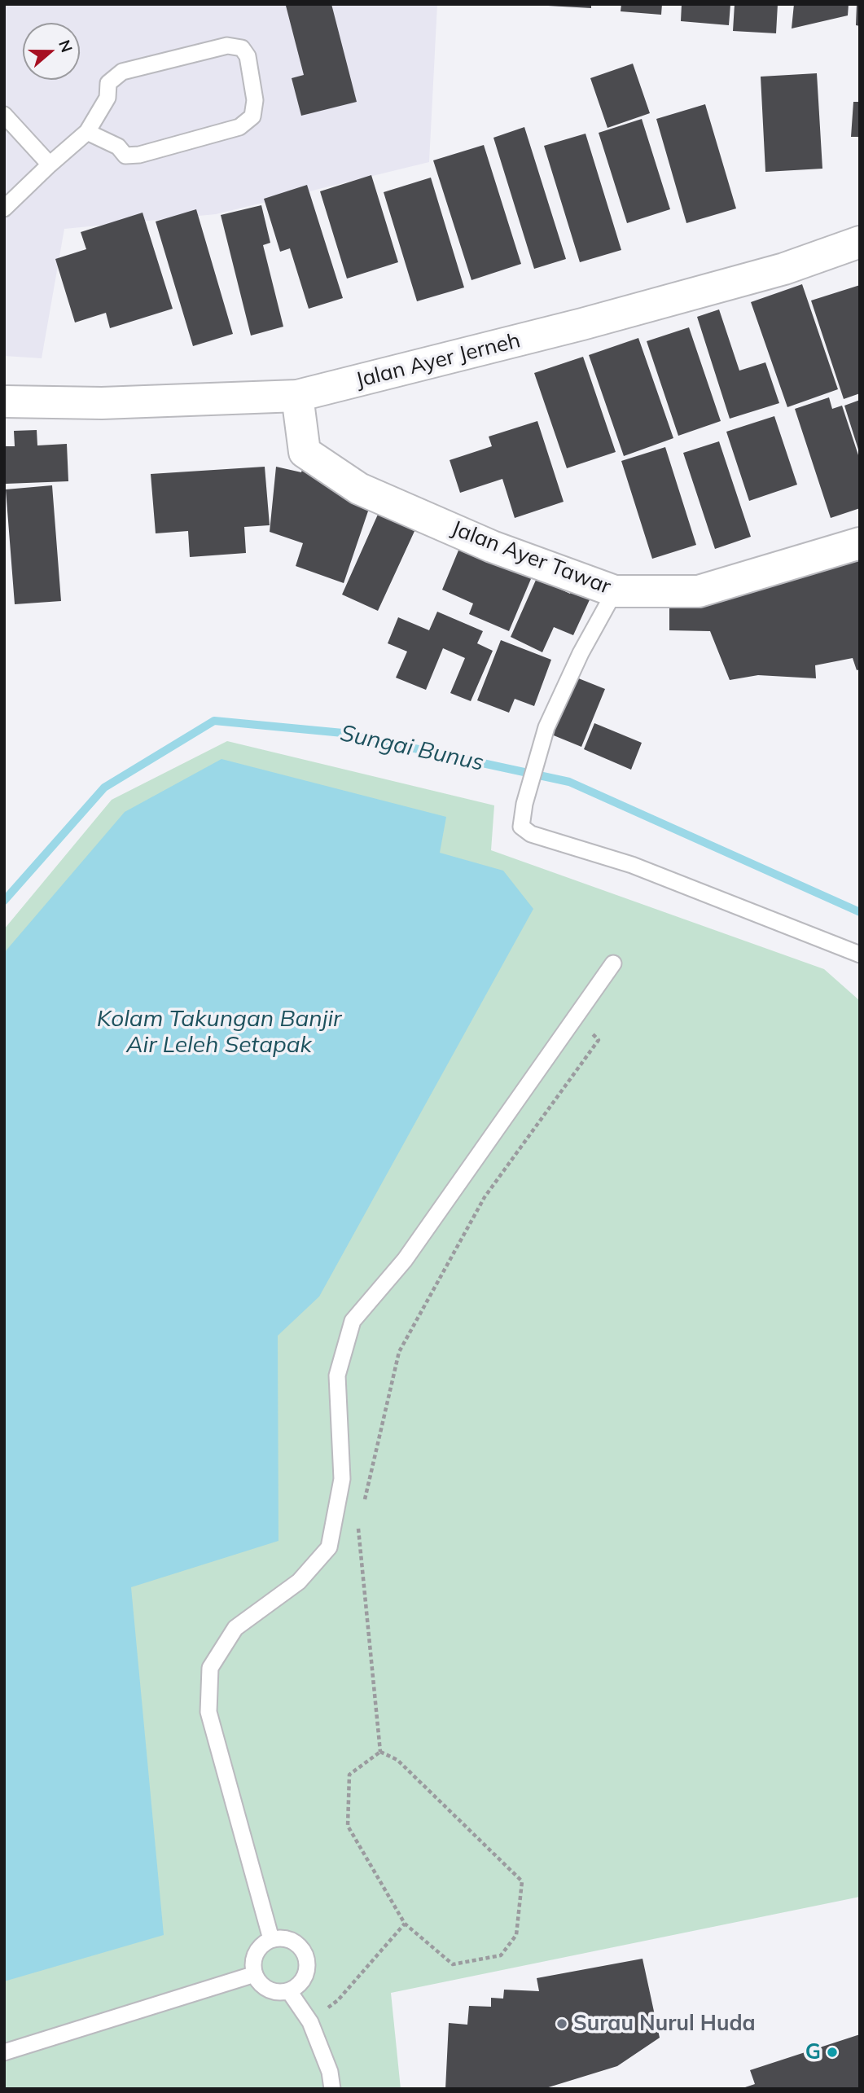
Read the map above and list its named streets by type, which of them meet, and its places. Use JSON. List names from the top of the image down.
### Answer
{
  "streets": {
    "main road": ["Jalan Ayer Jerneh", "Jalan Ayer Tawar"]
  },
  "crossings": [
    ["Jalan Ayer Jerneh", "Jalan Ayer Tawar"]
  ],
  "water": ["Sungai Bunus", "Kolam Takungan Banjir Air Leleh Setapak"],
  "places": ["Surau Nurul Huda", "G"],
  "north": "right"
}
